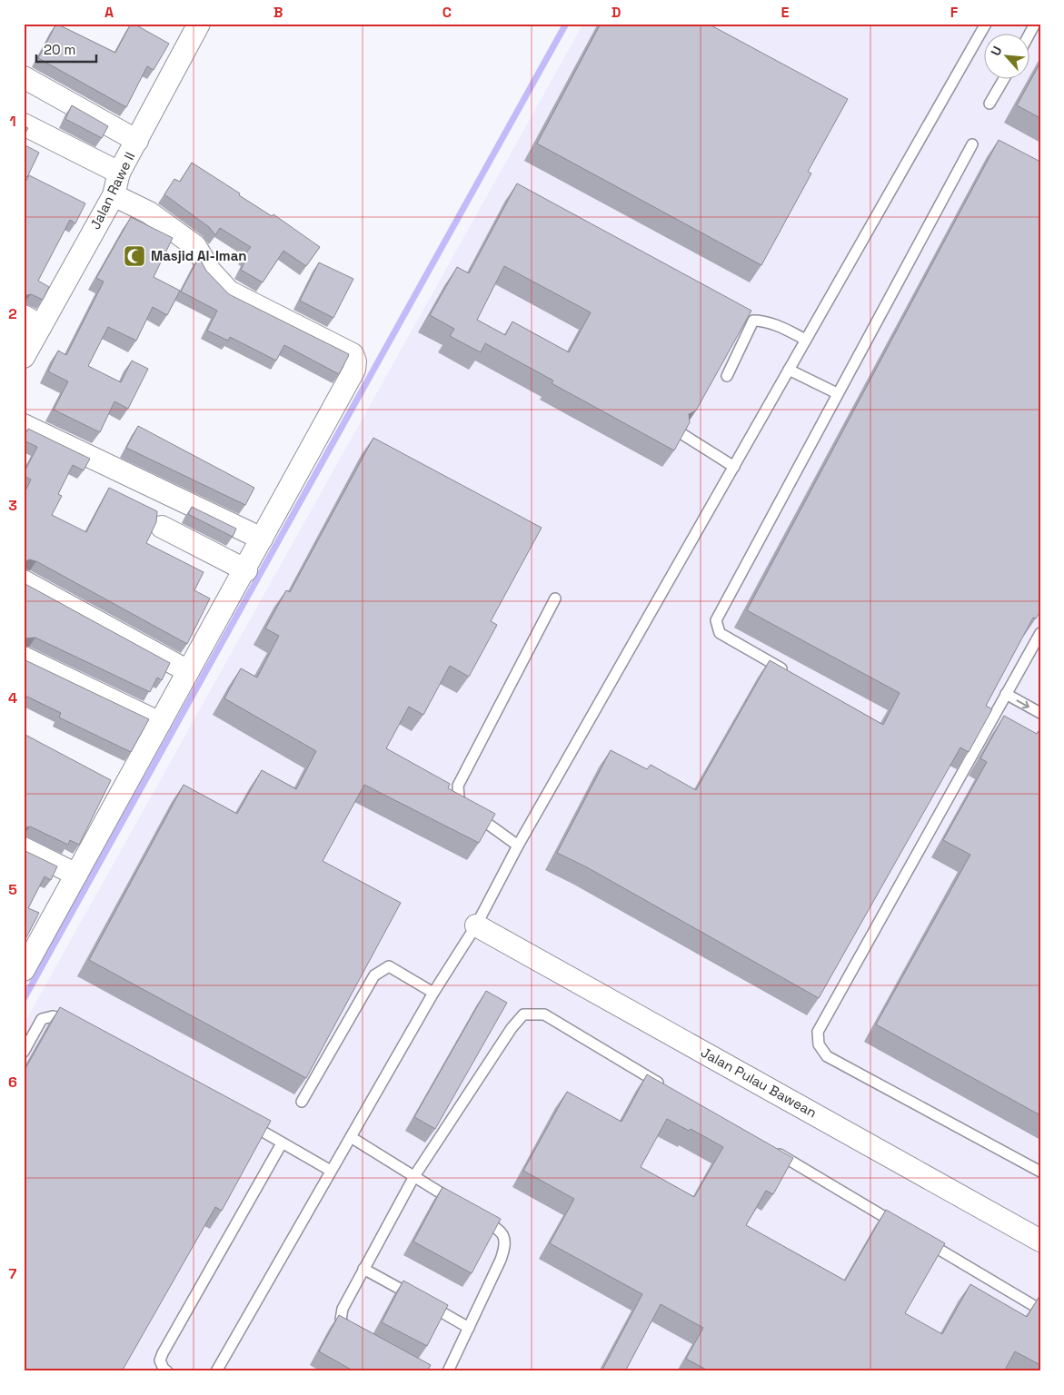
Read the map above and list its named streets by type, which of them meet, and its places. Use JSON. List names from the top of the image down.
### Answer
{
  "streets": {
    "street": ["Jalan Rawe II", "Jalan Pulau Bawean"]
  },
  "places": {
    "mosque": ["Masjid Al-Iman"]
  },
  "scale_bar": "20 m",
  "north": "top left",
  "grid": {
    "columns": [
      "A",
      "B",
      "C",
      "D",
      "E",
      "F"
    ],
    "rows": [
      "1",
      "2",
      "3",
      "4",
      "5",
      "6",
      "7"
    ]
  }
}
